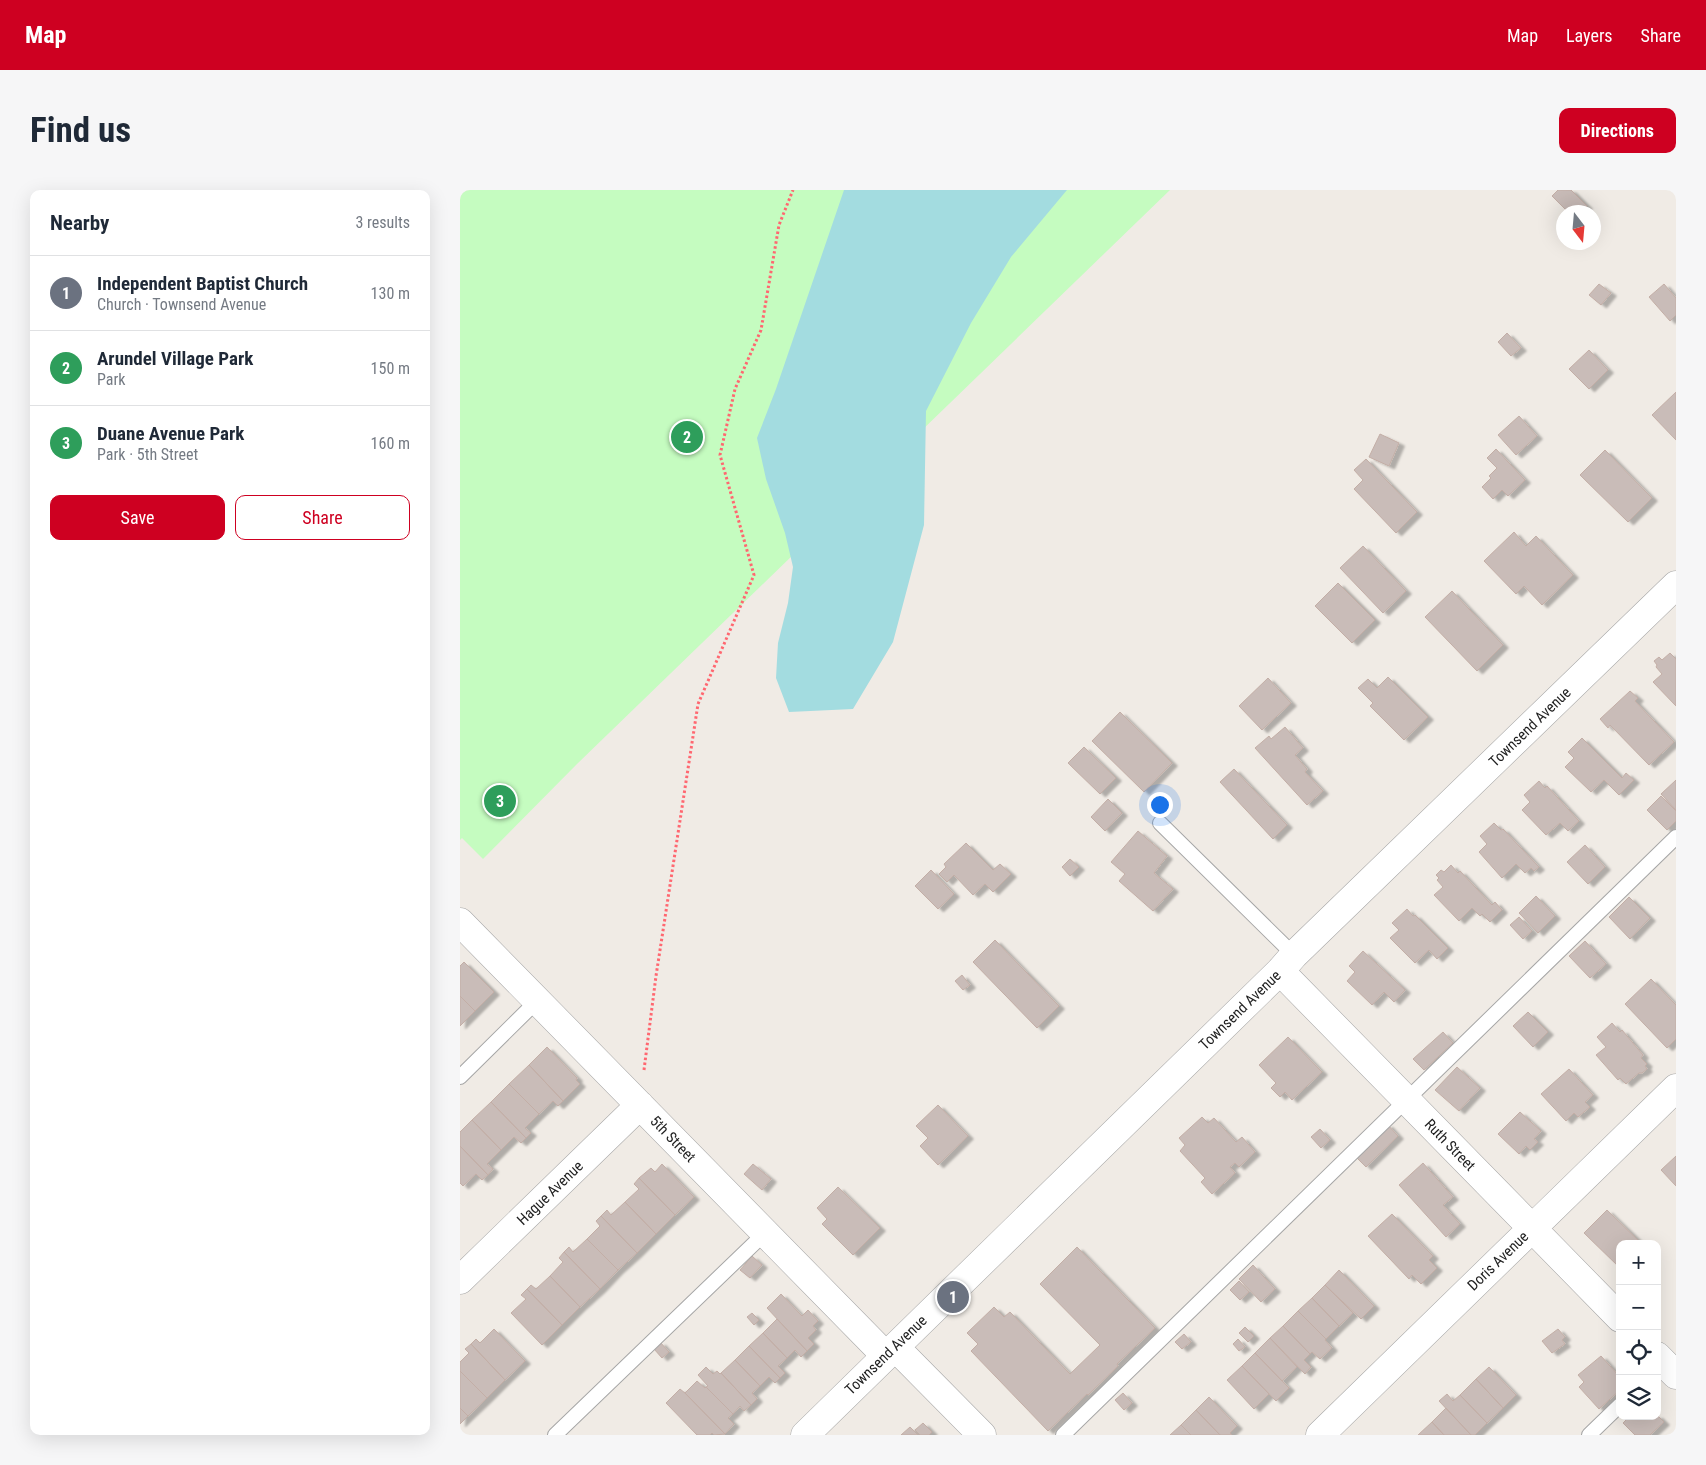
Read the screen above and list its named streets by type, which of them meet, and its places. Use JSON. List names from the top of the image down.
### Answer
{
  "streets": {
    "street": [
      "Townsend Avenue",
      "5th Street",
      "Ruth Street",
      "Hague Avenue",
      "Doris Avenue"
    ]
  },
  "crossings": [
    ["Townsend Avenue", "5th Street"],
    ["Townsend Avenue", "Ruth Street"],
    ["5th Street", "Hague Avenue"],
    ["Ruth Street", "Doris Avenue"]
  ],
  "north": "bottom",
  "page": {
    "header": "Map",
    "nav": ["Map", "Layers", "Share"],
    "buttons": [
      "Directions",
      ["Save", "Share"]
    ],
    "title": "Find us",
    "heading": ["Nearby", "3 results"],
    "list": [
      {
        "mark": "1",
        "name": "Independent Baptist Church",
        "note": "Church · Townsend Avenue",
        "value": "130 m"
      },
      {
        "mark": "2",
        "name": "Arundel Village Park",
        "note": "Park",
        "value": "150 m"
      },
      {
        "mark": "3",
        "name": "Duane Avenue Park",
        "note": "Park · 5th Street",
        "value": "160 m"
      }
    ],
    "pins": ["2", "3", "1"],
    "map_buttons": ["+", "−"]
  }
}
